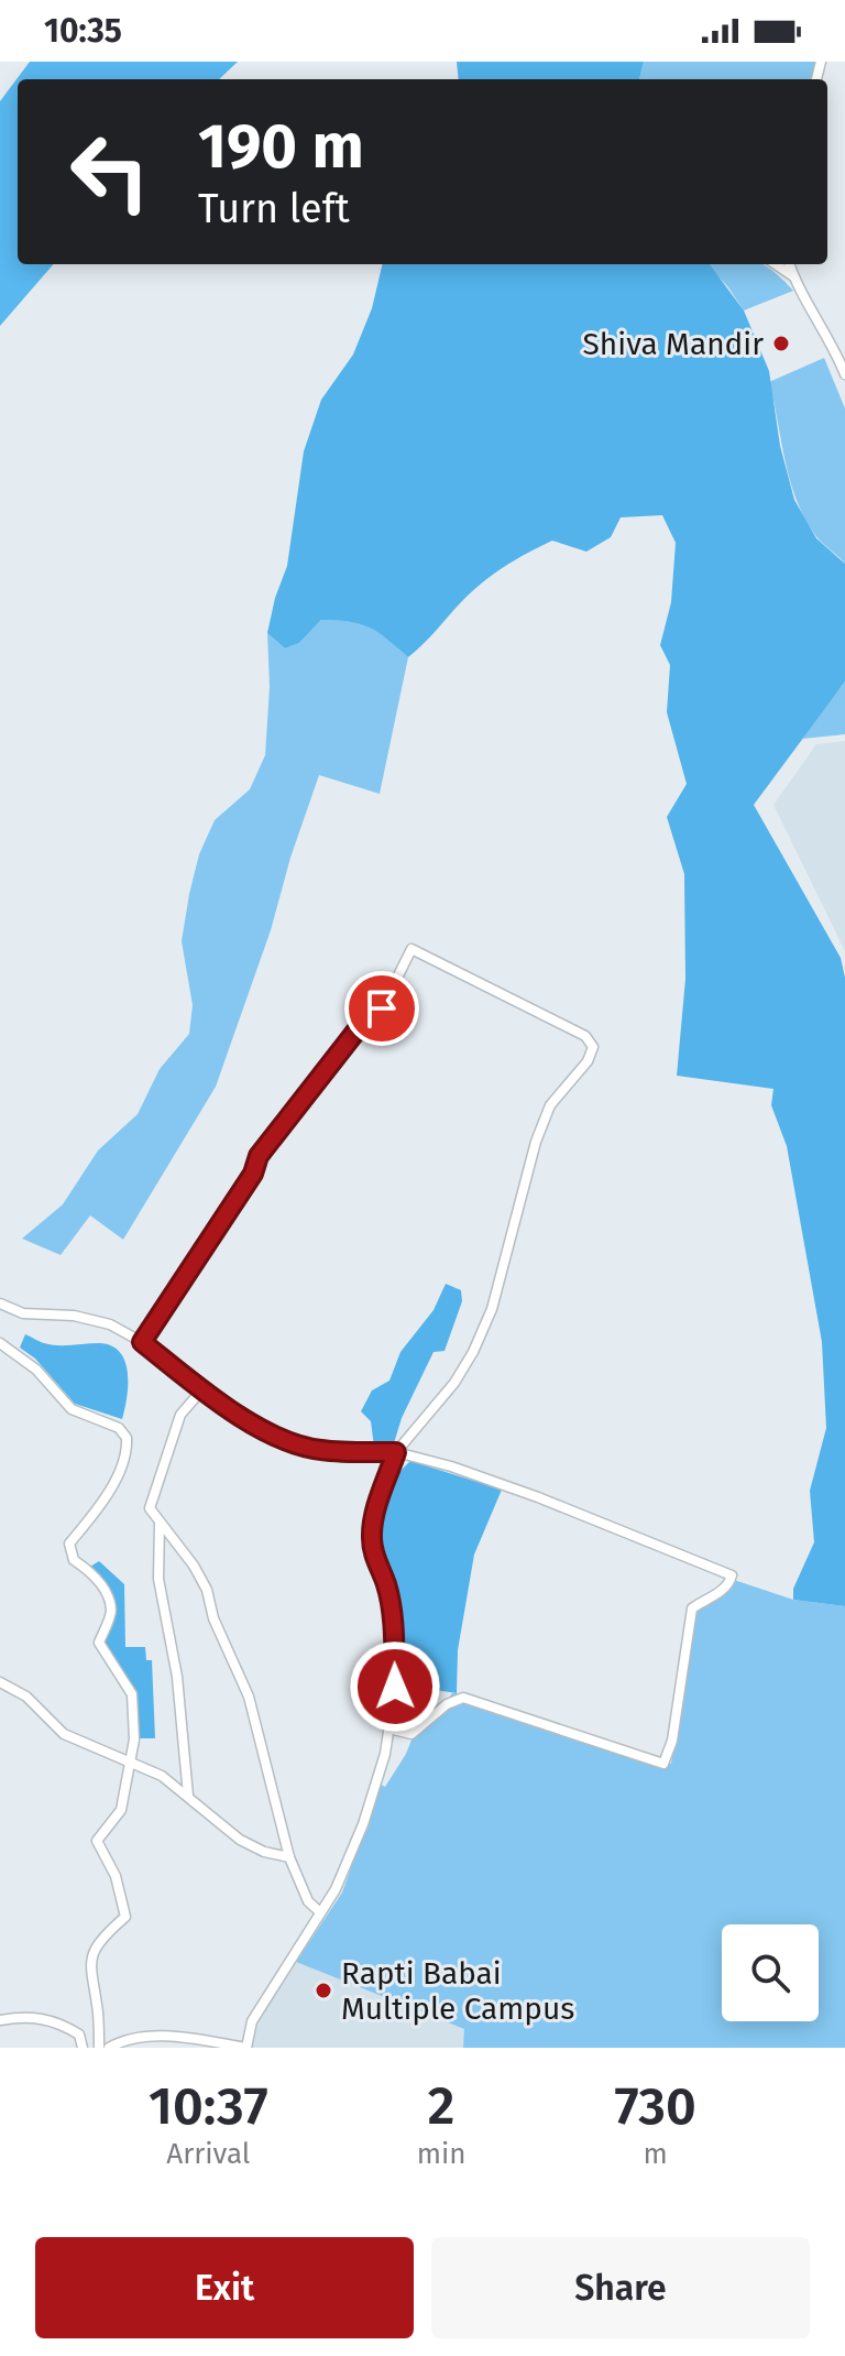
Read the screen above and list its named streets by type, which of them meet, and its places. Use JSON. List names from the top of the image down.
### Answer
{
  "places": ["Shiva Mandir", "Rapti Babai Multiple Campus"],
  "page": {
    "status": "10:35",
    "turn": ["190 m", "Turn left"],
    "eta": [
      "10:37",
      "Arrival",
      "2",
      "min",
      "730",
      "m"
    ],
    "buttons": ["Exit", "Share"]
  }
}
